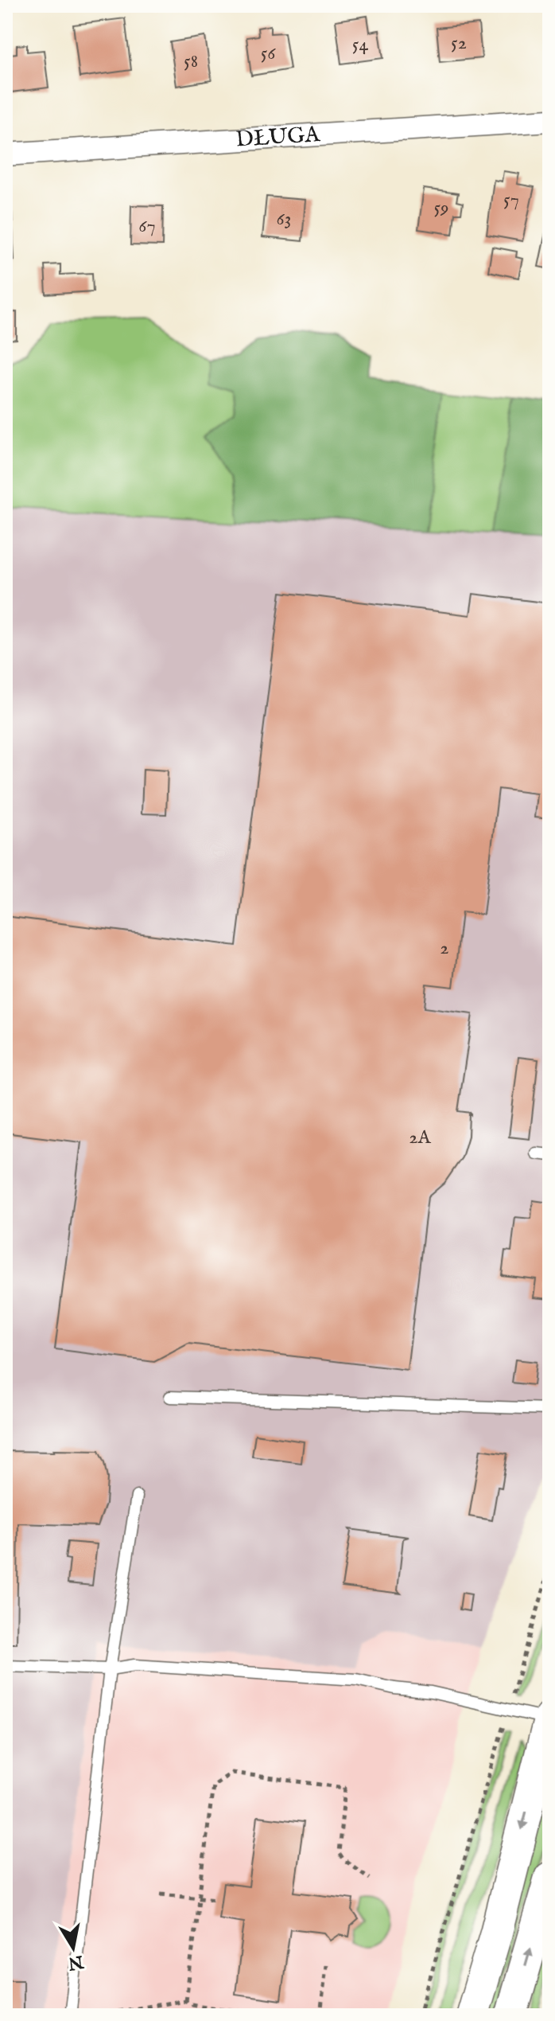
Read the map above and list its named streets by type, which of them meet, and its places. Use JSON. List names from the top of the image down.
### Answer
{
  "streets": {
    "street": ["DŁUGA"]
  },
  "house_numbers": [
    "52",
    "54",
    "56",
    "58",
    "57",
    "59",
    "63",
    "67",
    "2",
    "2A"
  ],
  "north": "bottom"
}
